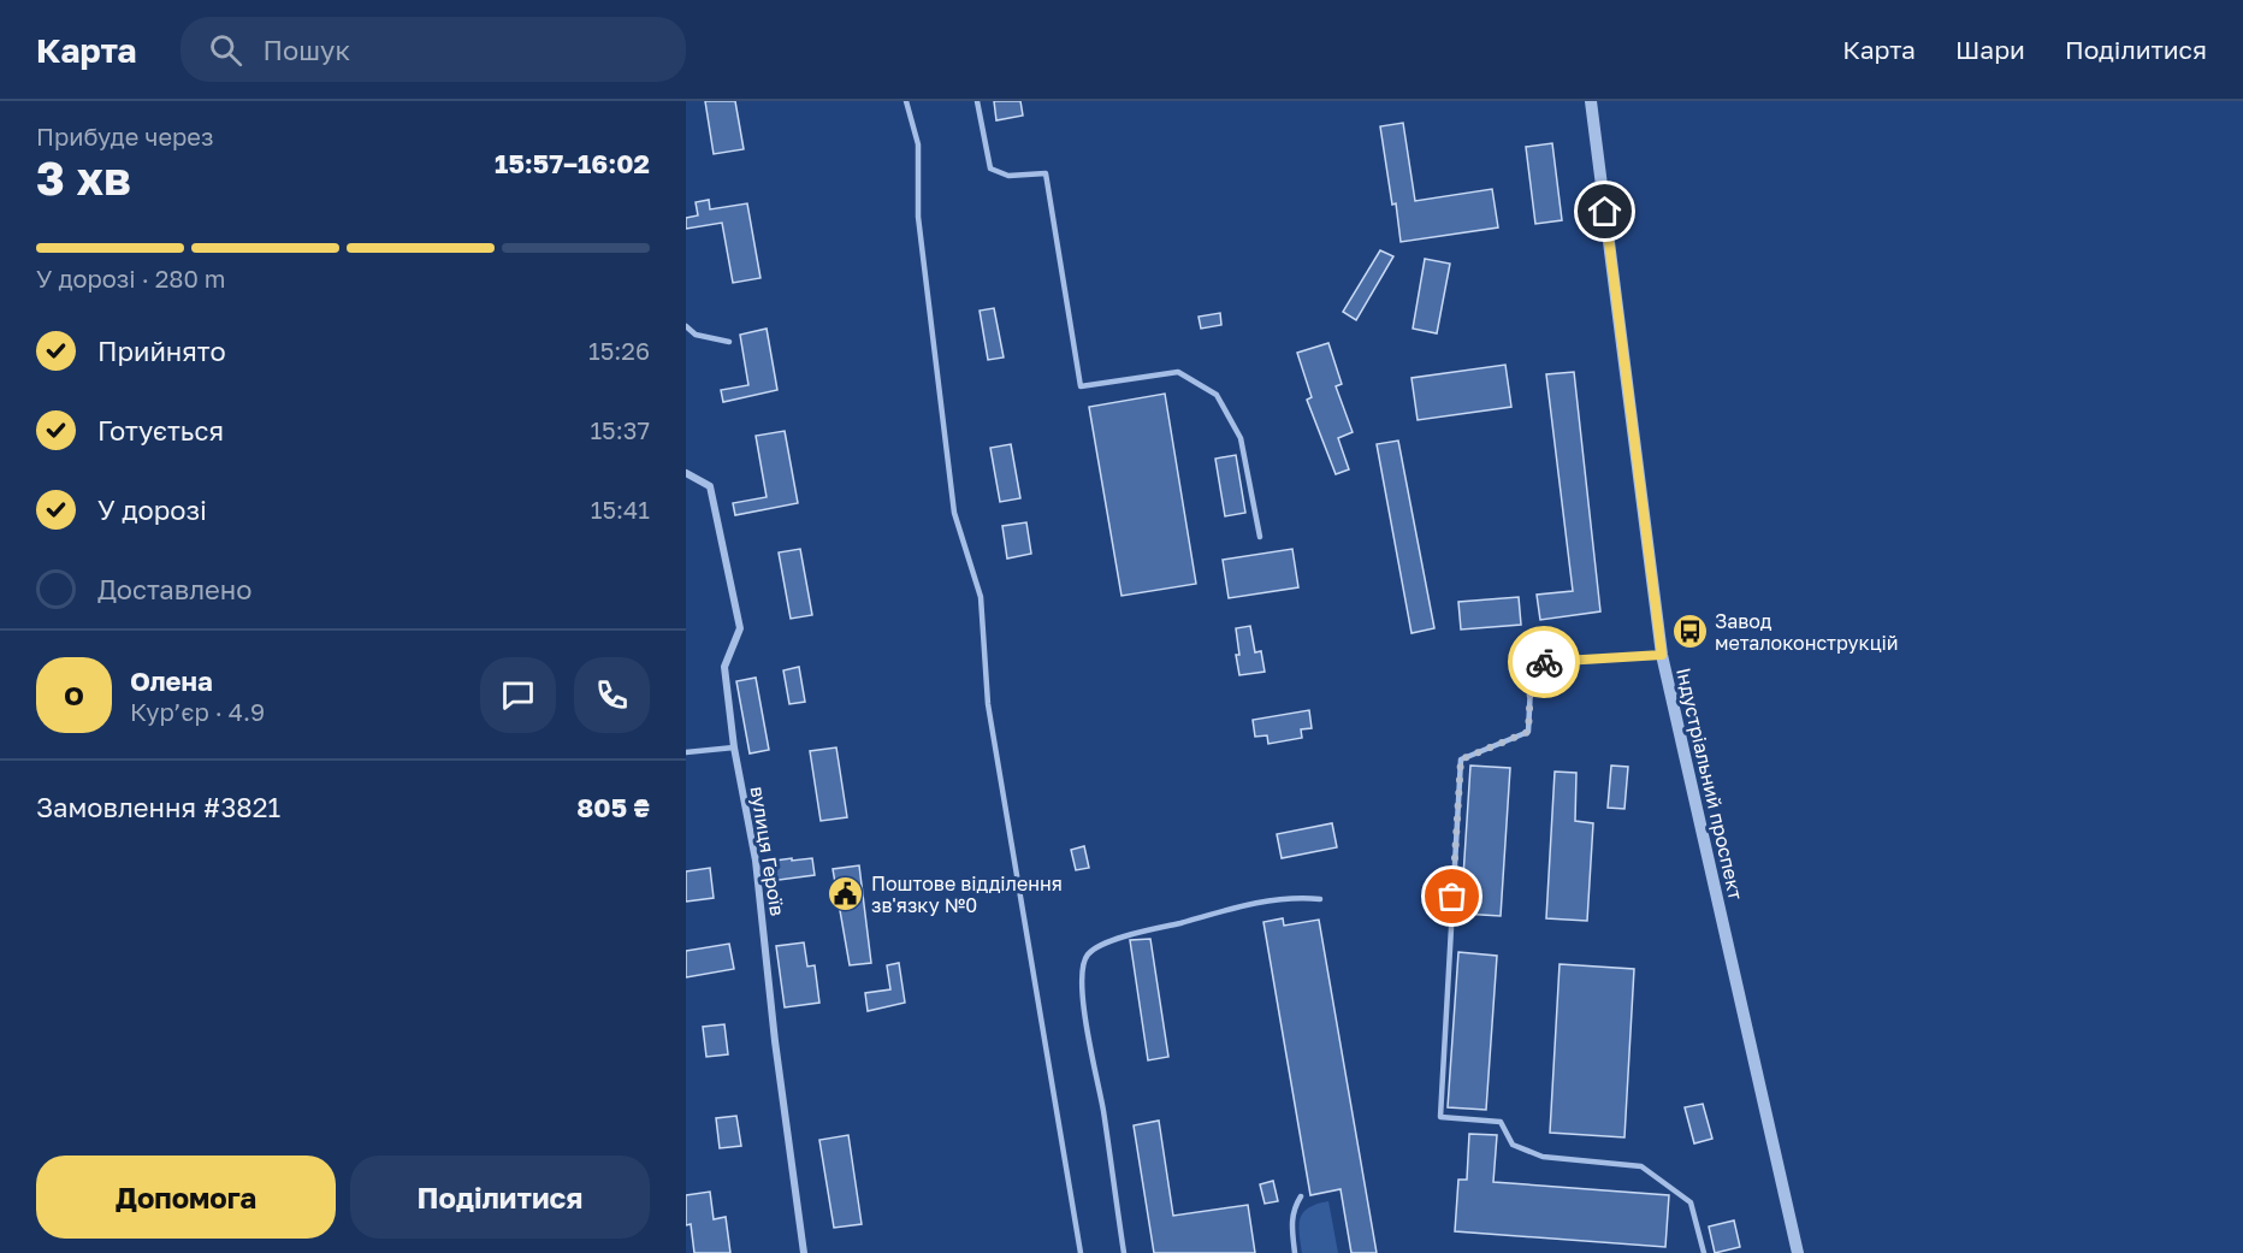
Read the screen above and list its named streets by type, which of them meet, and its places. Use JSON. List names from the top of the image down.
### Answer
{
  "streets": {
    "street": ["Індустріальний проспект", "вулиця Героїв"]
  },
  "places": {
    "bus stop": ["Завод металоконструкцій"],
    "public building": ["Поштове відділення зв'язку №0"]
  },
  "page": {
    "header": "Карта",
    "search": "Пошук",
    "nav": ["Карта", "Шари", "Поділитися"],
    "heading": ["3 хв", "Прибуде через", "15:57–16:02"],
    "panel": [
      "Олена",
      "Кур’єр · 4.9",
      "Замовлення #3821",
      "805 ₴"
    ],
    "bar": "У дорозі · 280 m",
    "list": [
      ["Прийнято", "15:26"],
      ["Готується", "15:37"],
      ["У дорозі", "15:41"],
      "Доставлено"
    ],
    "round": "О",
    "buttons": ["Допомога", "Поділитися"]
  }
}
